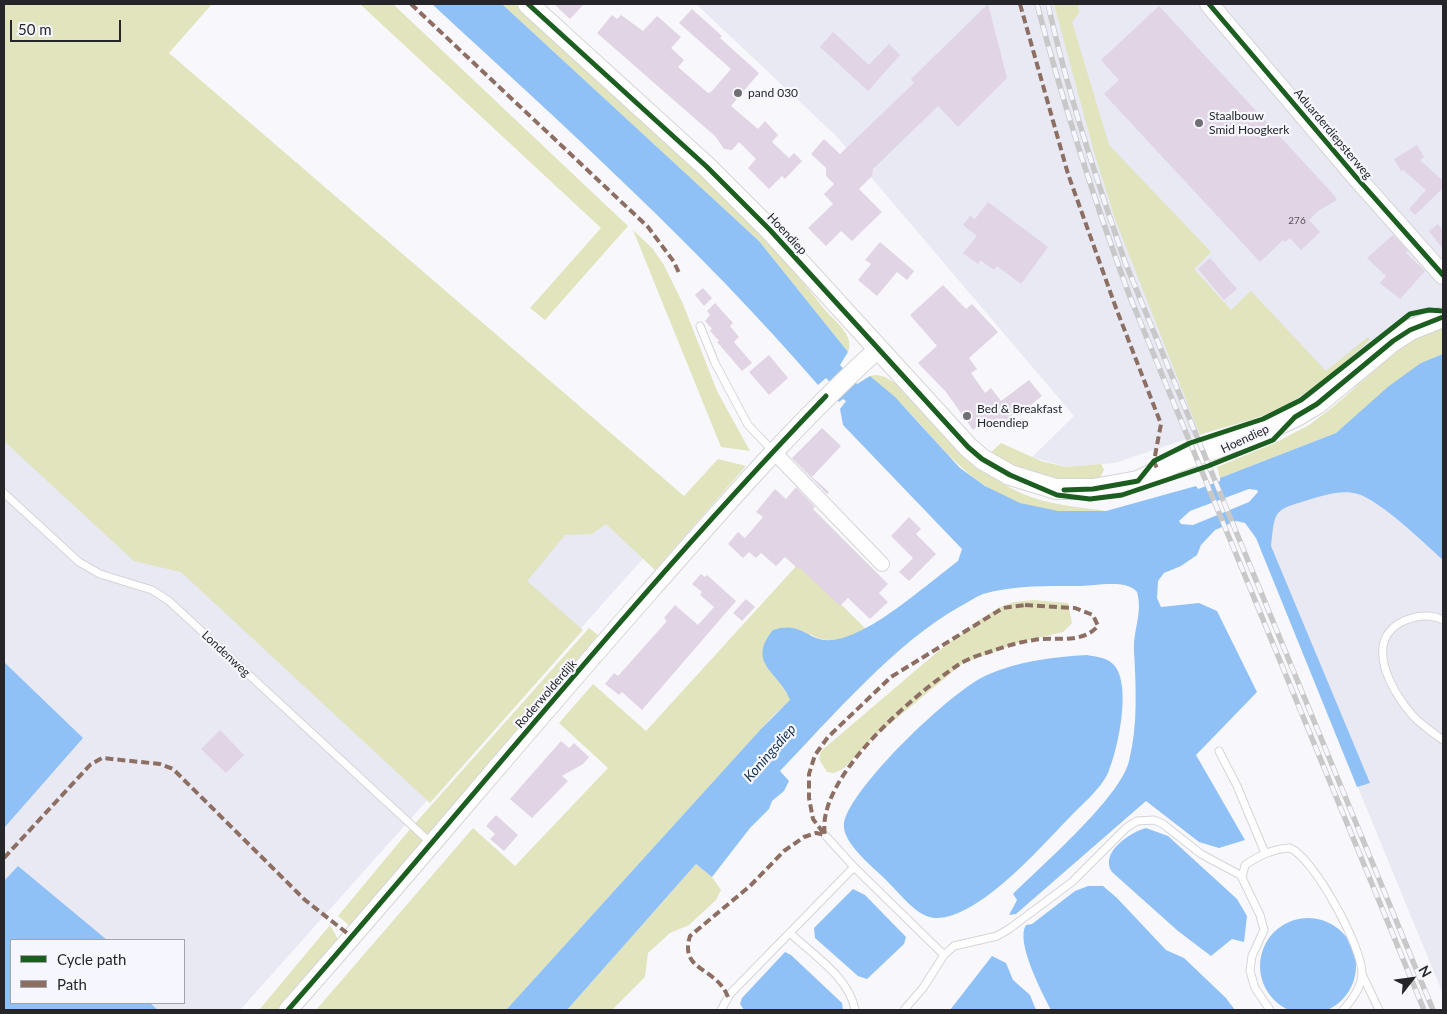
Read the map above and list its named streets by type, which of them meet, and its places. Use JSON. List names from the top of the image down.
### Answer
{
  "streets": {
    "main road": ["Hoendiep"],
    "street": ["Aduarderdiepsterweg", "Roderwolderdijk"],
    "lane": ["Londenweg"]
  },
  "crossings": [
    ["Hoendiep", "Roderwolderdijk"],
    ["Londenweg", "Roderwolderdijk"]
  ],
  "water": ["Koningsdiep"],
  "places": ["pand 030", "Staalbouw Smid Hoogkerk", "Bed & Breakfast Hoendiep"],
  "house_numbers": ["276"],
  "legend": ["Cycle path", "Path"],
  "scale_bar": "50 m",
  "north": "top right"
}
